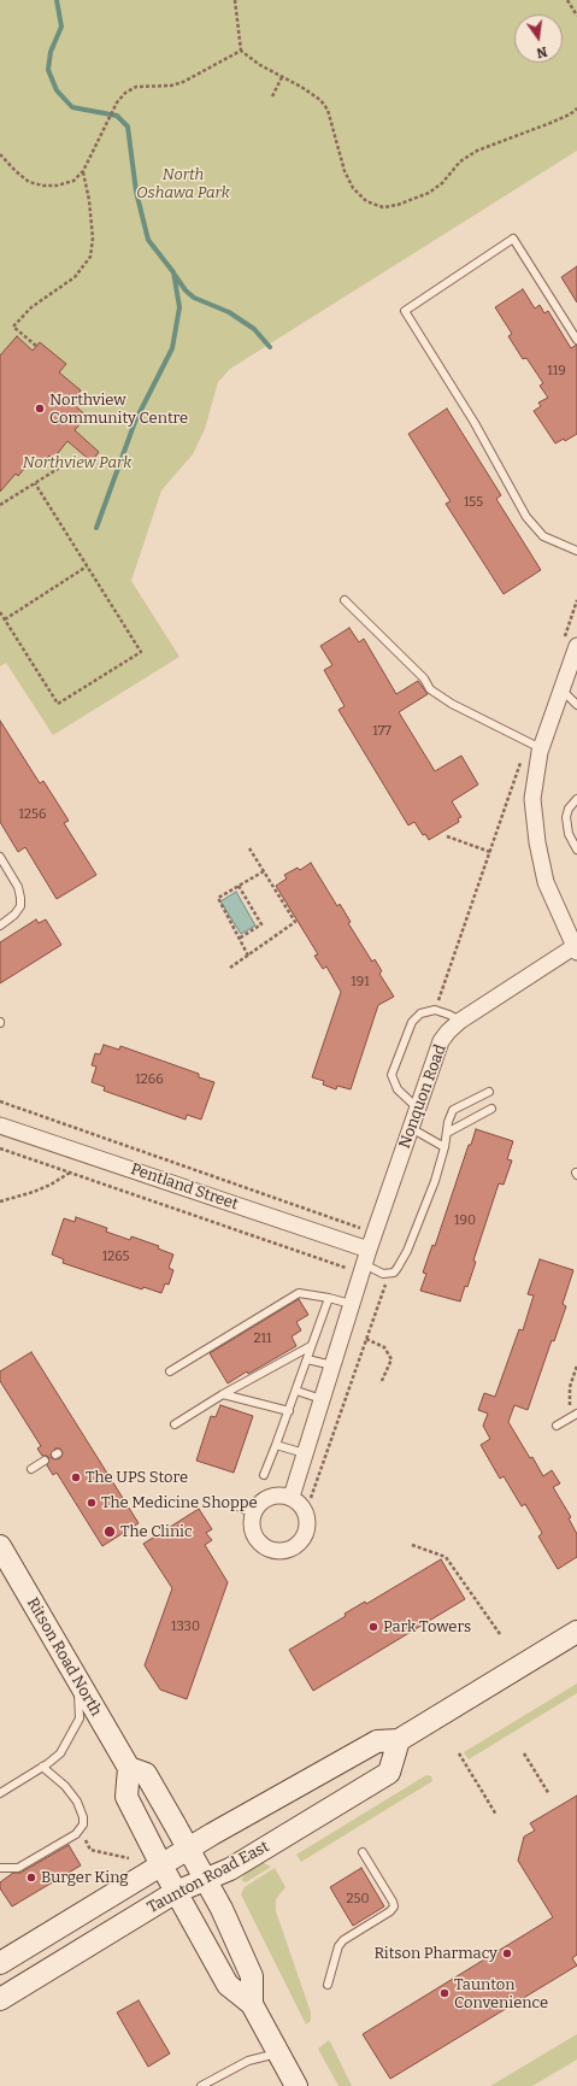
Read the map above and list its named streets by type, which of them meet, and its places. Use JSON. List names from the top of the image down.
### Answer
{
  "streets": {
    "main road": ["Ritson Road North", "Taunton Road East"],
    "street": ["Nonquon Road", "Pentland Street"]
  },
  "crossings": [
    ["Nonquon Road", "Pentland Street"],
    ["Ritson Road North", "Taunton Road East"]
  ],
  "parks": ["North Oshawa Park", "Northview Park"],
  "places": [
    "Northview Community Centre",
    "The UPS Store",
    "The Medicine Shoppe",
    "The Clinic",
    "Park Towers",
    "Burger King",
    "Ritson Pharmacy",
    "Taunton Convenience"
  ],
  "house_numbers": [
    "119",
    "155",
    "177",
    "1256",
    "191",
    "1266",
    "190",
    "1265",
    "211",
    "1330",
    "250"
  ],
  "north": "bottom"
}
